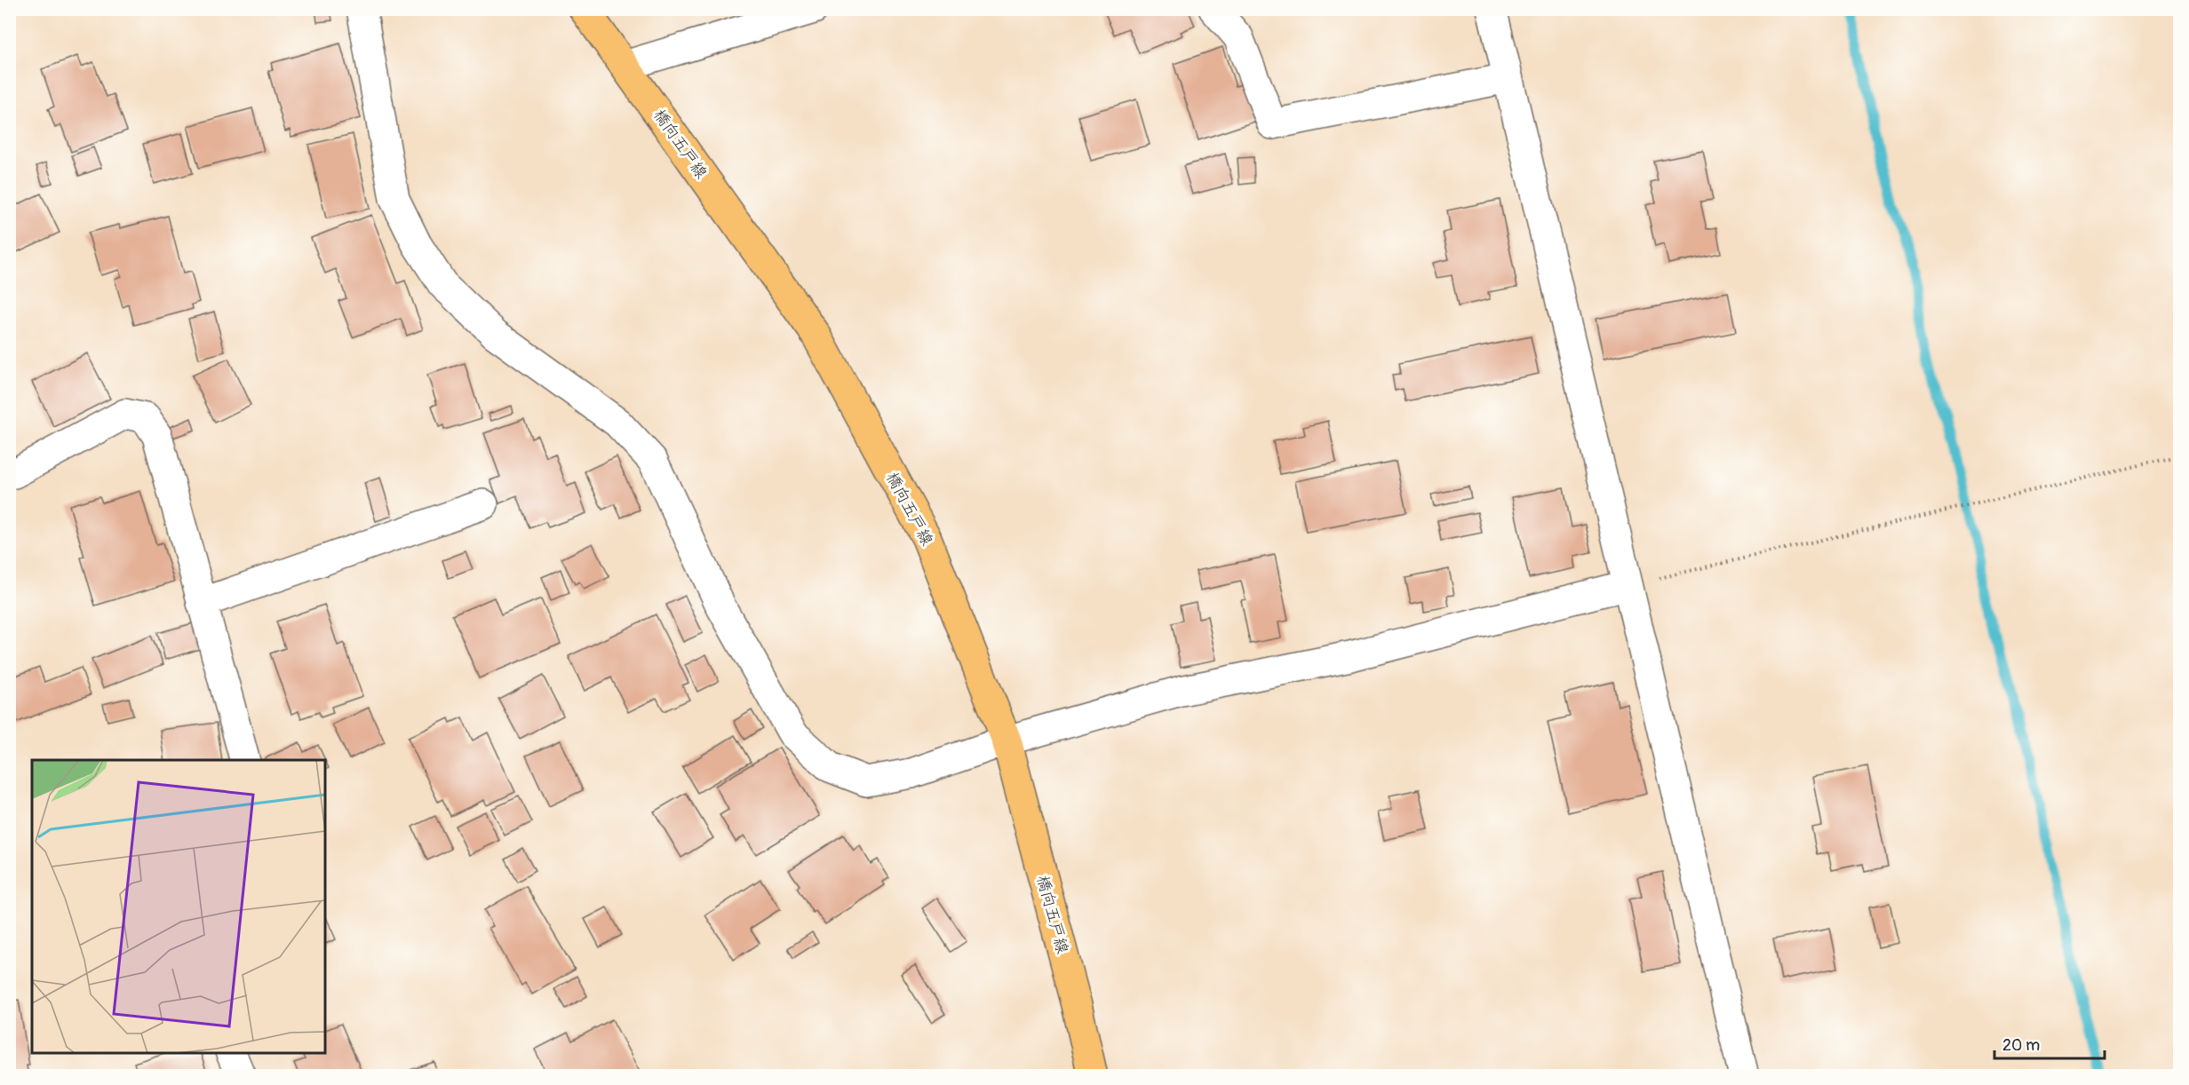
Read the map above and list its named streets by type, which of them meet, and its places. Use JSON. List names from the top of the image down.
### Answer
{
  "streets": {
    "main road": ["橋向五戸線"]
  },
  "scale_bar": "20 m"
}
